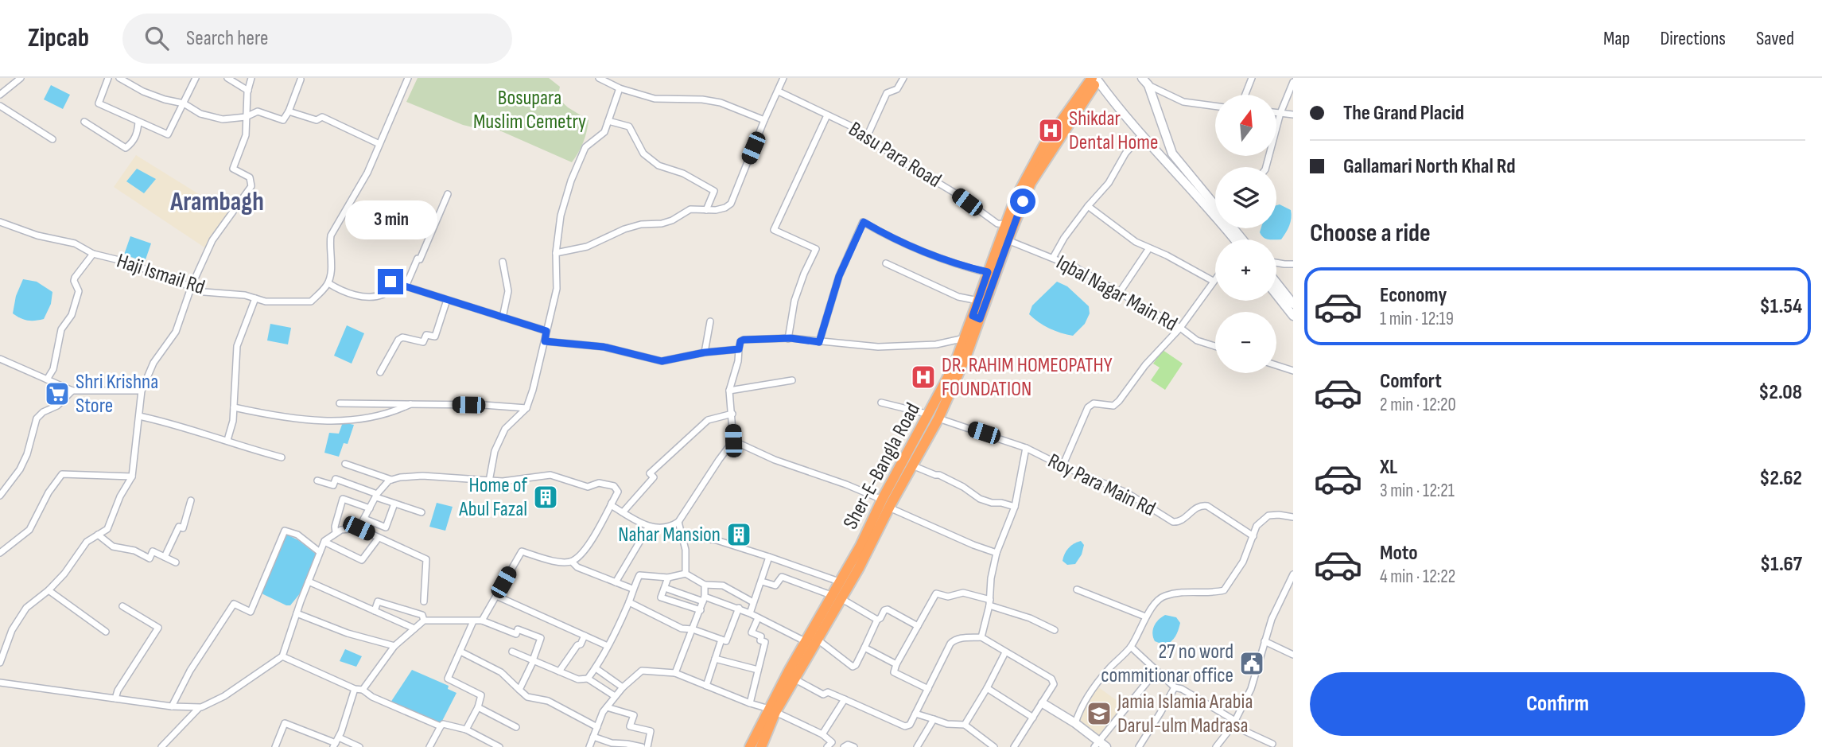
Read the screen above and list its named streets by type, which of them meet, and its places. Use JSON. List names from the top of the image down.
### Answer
{
  "streets": {
    "highway": ["Sher-E-Bangla Road"],
    "street": [
      "Basu Para Road",
      "Haji Ismail Rd",
      "Iqbal Nagar Main Rd",
      "Roy Para Main Rd"
    ]
  },
  "crossings": [
    ["Basu Para Road", "Sher-E-Bangla Road"],
    ["Iqbal Nagar Main Rd", "Sher-E-Bangla Road"],
    ["Sher-E-Bangla Road", "Roy Para Main Rd"]
  ],
  "districts": ["Arambagh"],
  "parks": ["Bosupara Muslim Cemetry"],
  "places": {
    "hospital": ["Shikdar Dental Home", "DR. RAHIM HOMEOPATHY FOUNDATION"],
    "supermarket": ["Shri Krishna Store"],
    "building": ["Home of Abul Fazal", "Nahar Mansion"],
    "public building": ["27 no word commitionar office"],
    "school or university": ["Jamia Islamia Arabia Darul-ulm Madrasa"]
  },
  "north": "top",
  "page": {
    "header": "Zipcab",
    "search": "Search here",
    "nav": ["Map", "Directions", "Saved"],
    "banner": ["The Grand Placid", "Gallamari North Khal Rd"],
    "map_buttons": ["+", "−"],
    "bubble": "3 min",
    "heading": "Choose a ride",
    "list": [
      {
        "name": "Economy",
        "note": "1 min · 12:19",
        "value": "$1.54"
      },
      {
        "name": "Comfort",
        "note": "2 min · 12:20",
        "value": "$2.08"
      },
      {
        "name": "XL",
        "note": "3 min · 12:21",
        "value": "$2.62"
      },
      {
        "name": "Moto",
        "note": "4 min · 12:22",
        "value": "$1.67"
      }
    ],
    "buttons": "Confirm"
  }
}
